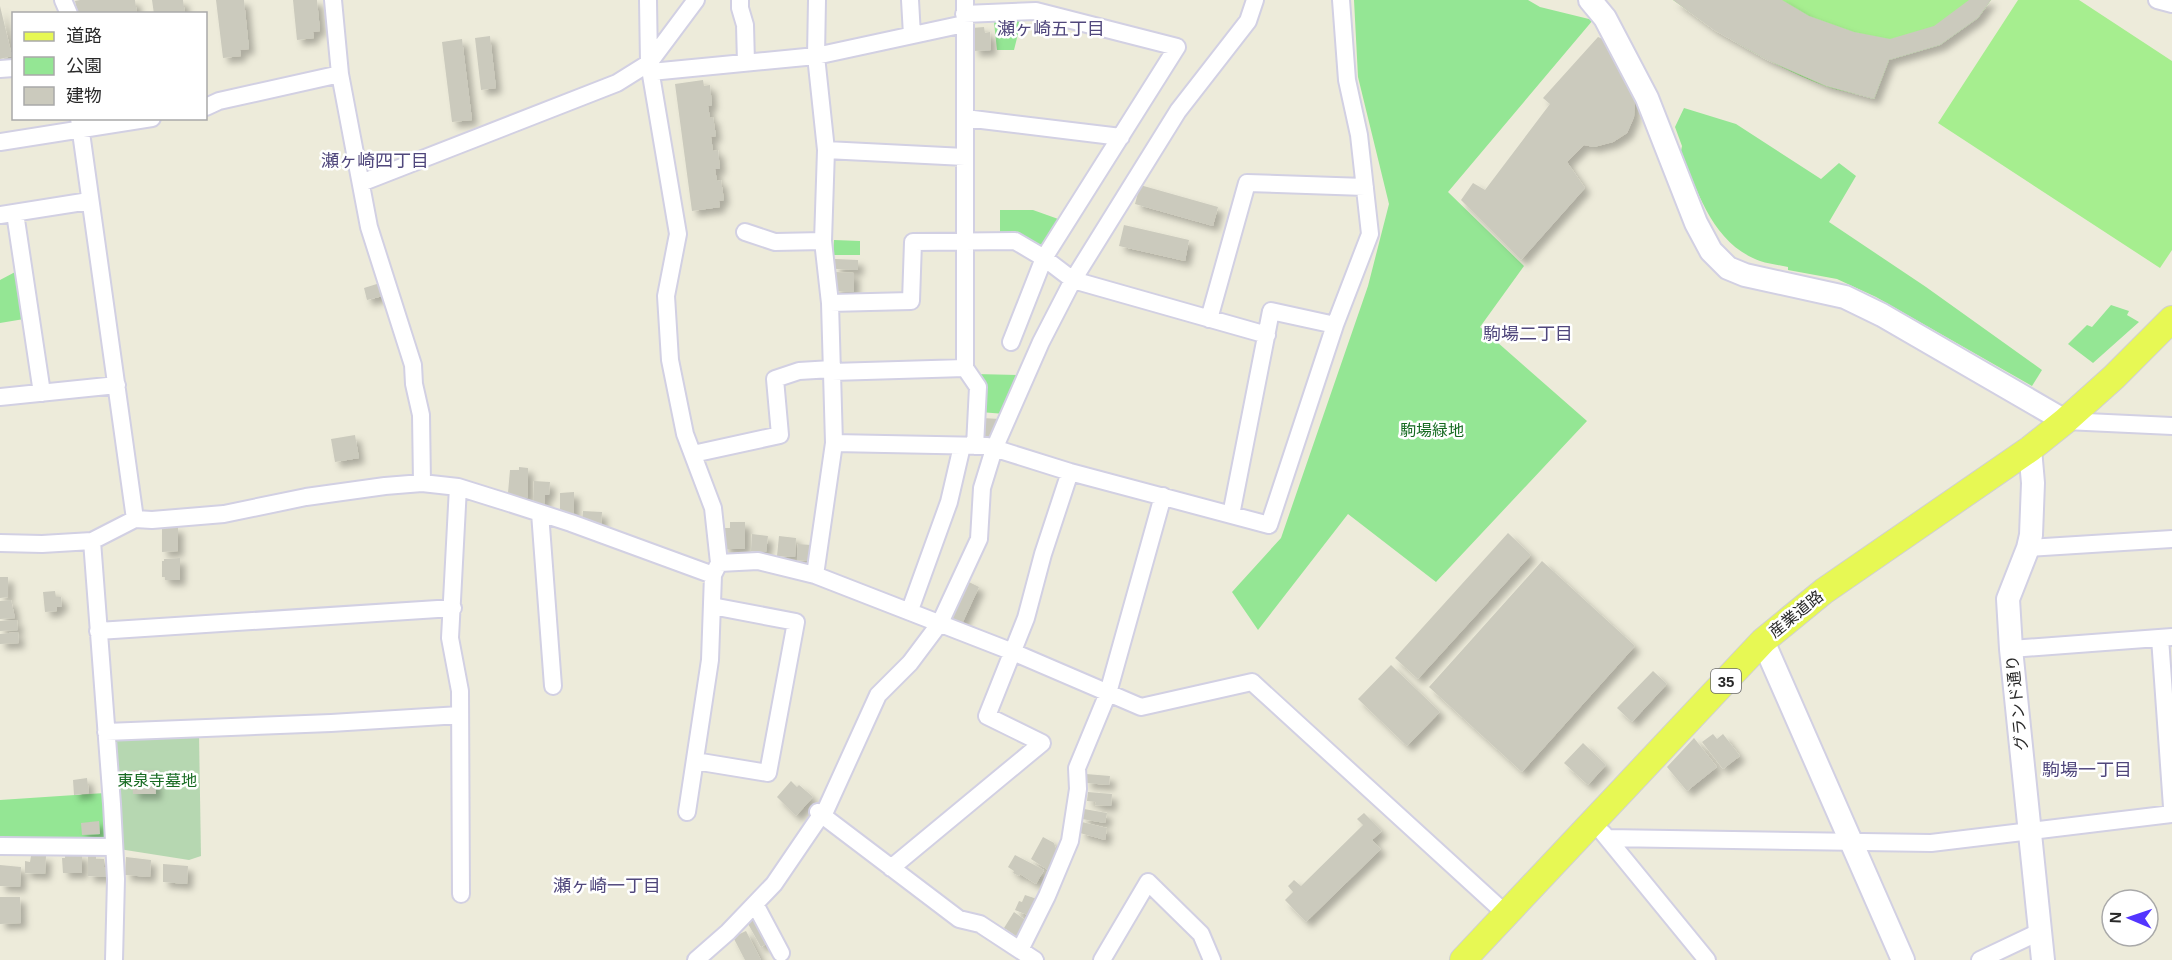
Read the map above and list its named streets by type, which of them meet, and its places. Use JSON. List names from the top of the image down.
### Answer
{
  "streets": {
    "main road": ["産業道路", "35"],
    "street": ["グランド通り"]
  },
  "crossings": [
    ["産業道路", "グランド通り"]
  ],
  "districts": [
    "瀬ヶ崎五丁目",
    "瀬ヶ崎四丁目",
    "駒場二丁目",
    "駒場一丁目",
    "瀬ヶ崎一丁目"
  ],
  "parks": ["駒場緑地", "東泉寺墓地"],
  "legend": ["道路", "公園", "建物"],
  "north": "left"
}
